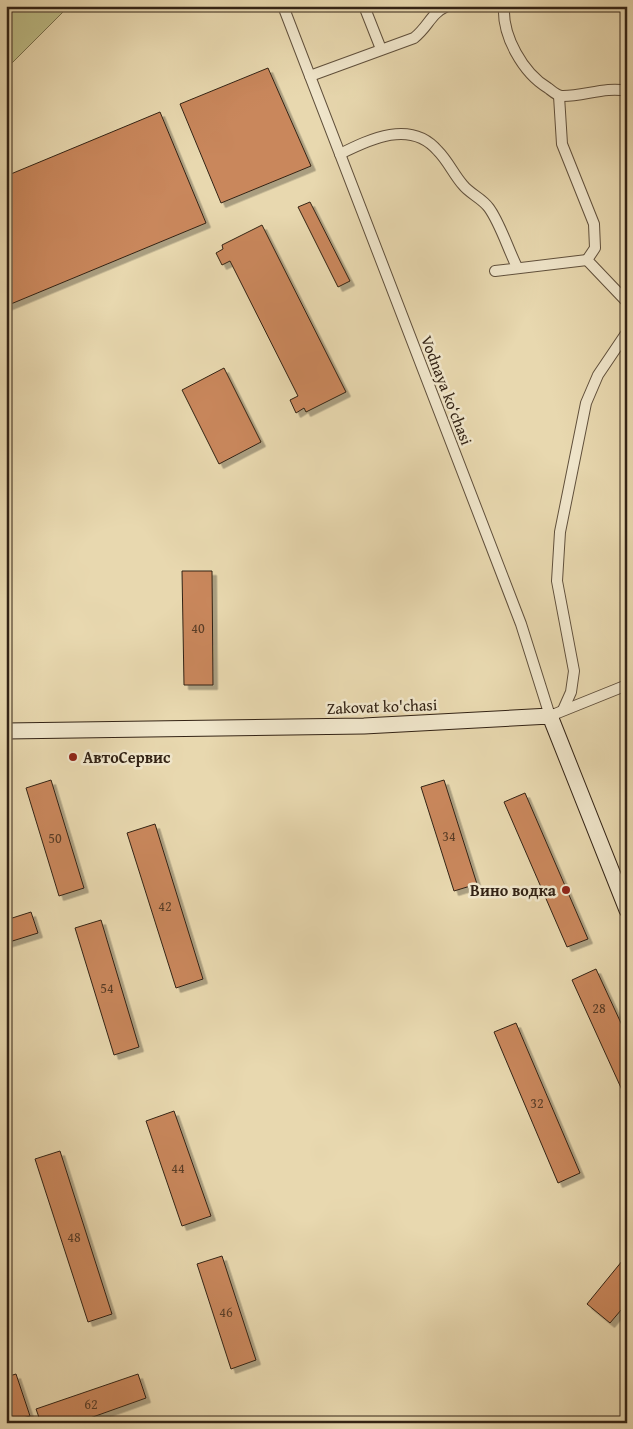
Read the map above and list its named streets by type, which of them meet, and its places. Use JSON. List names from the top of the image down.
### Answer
{
  "streets": {
    "main road": ["Zakovat ko'chasi"],
    "street": ["Vodnaya ko‘chasi"]
  },
  "crossings": [
    ["Vodnaya ko‘chasi", "Zakovat ko'chasi"]
  ],
  "places": ["АвтоСервис", "Вино водка"],
  "house_numbers": [
    "40",
    "34",
    "50",
    "42",
    "54",
    "28",
    "32",
    "44",
    "48",
    "46",
    "62"
  ]
}
